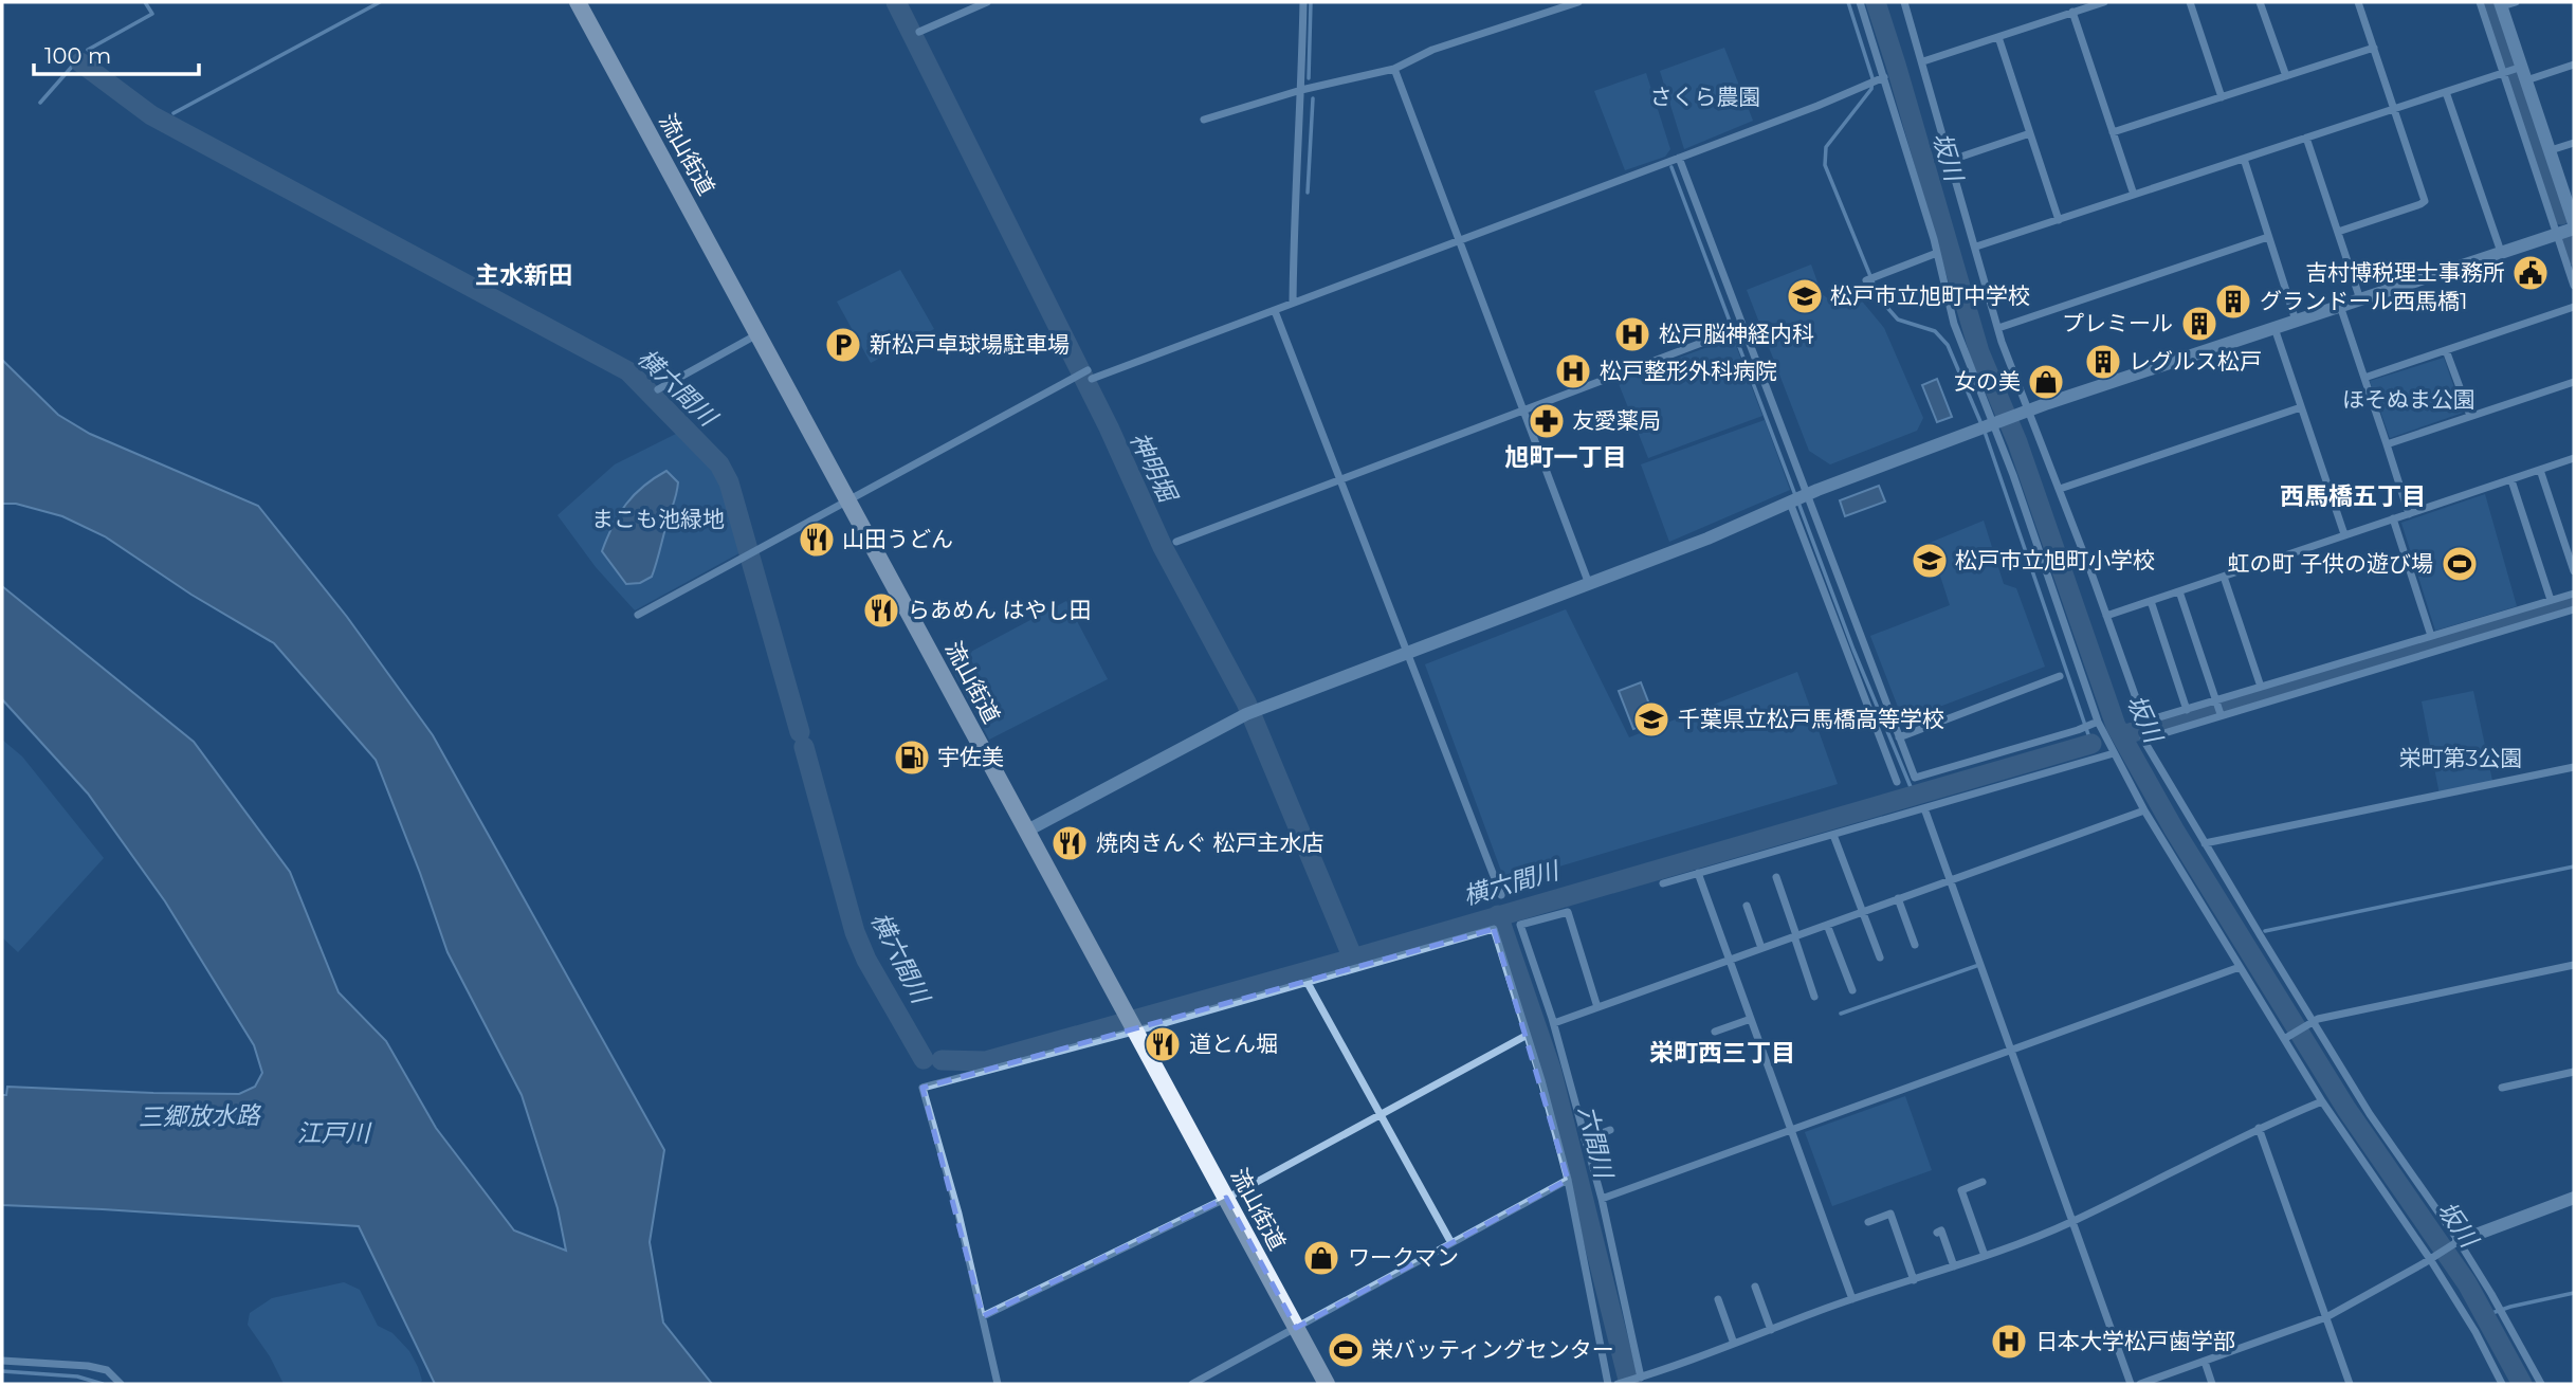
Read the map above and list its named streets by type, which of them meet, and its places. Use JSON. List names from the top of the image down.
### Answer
{
  "streets": {
    "main road": ["流山街道"]
  },
  "districts": [
    "主水新田",
    "旭町一丁目",
    "西馬橋五丁目",
    "栄町西三丁目"
  ],
  "water": [
    "坂川",
    "横六間川",
    "神明堀",
    "三郷放水路",
    "江戸川",
    "六間川"
  ],
  "parks": [
    "さくら農園",
    "ほそぬま公園",
    "まこも池緑地",
    "栄町第3公園"
  ],
  "places": {
    "public building": ["吉村博税理士事務所"],
    "school or university": ["松戸市立旭町中学校", "松戸市立旭町小学校", "千葉県立松戸馬橋高等学校"],
    "building": ["グランドール西馬橋1", "プレミール", "レグルス松戸"],
    "hospital": ["松戸脳神経内科", "松戸整形外科病院", "日本大学松戸歯学部"],
    "parking": ["新松戸卓球場駐車場"],
    "shop": ["女の美", "ワークマン"],
    "pharmacy": ["友愛薬局"],
    "restaurant": [
      "山田うどん",
      "らあめん はやし田",
      "焼肉きんぐ 松戸主水店",
      "道とん堀"
    ],
    "sports": ["虹の町 子供の遊び場", "栄バッティングセンター"],
    "fuel station": ["宇佐美"]
  },
  "scale_bar": "100 m"
}
